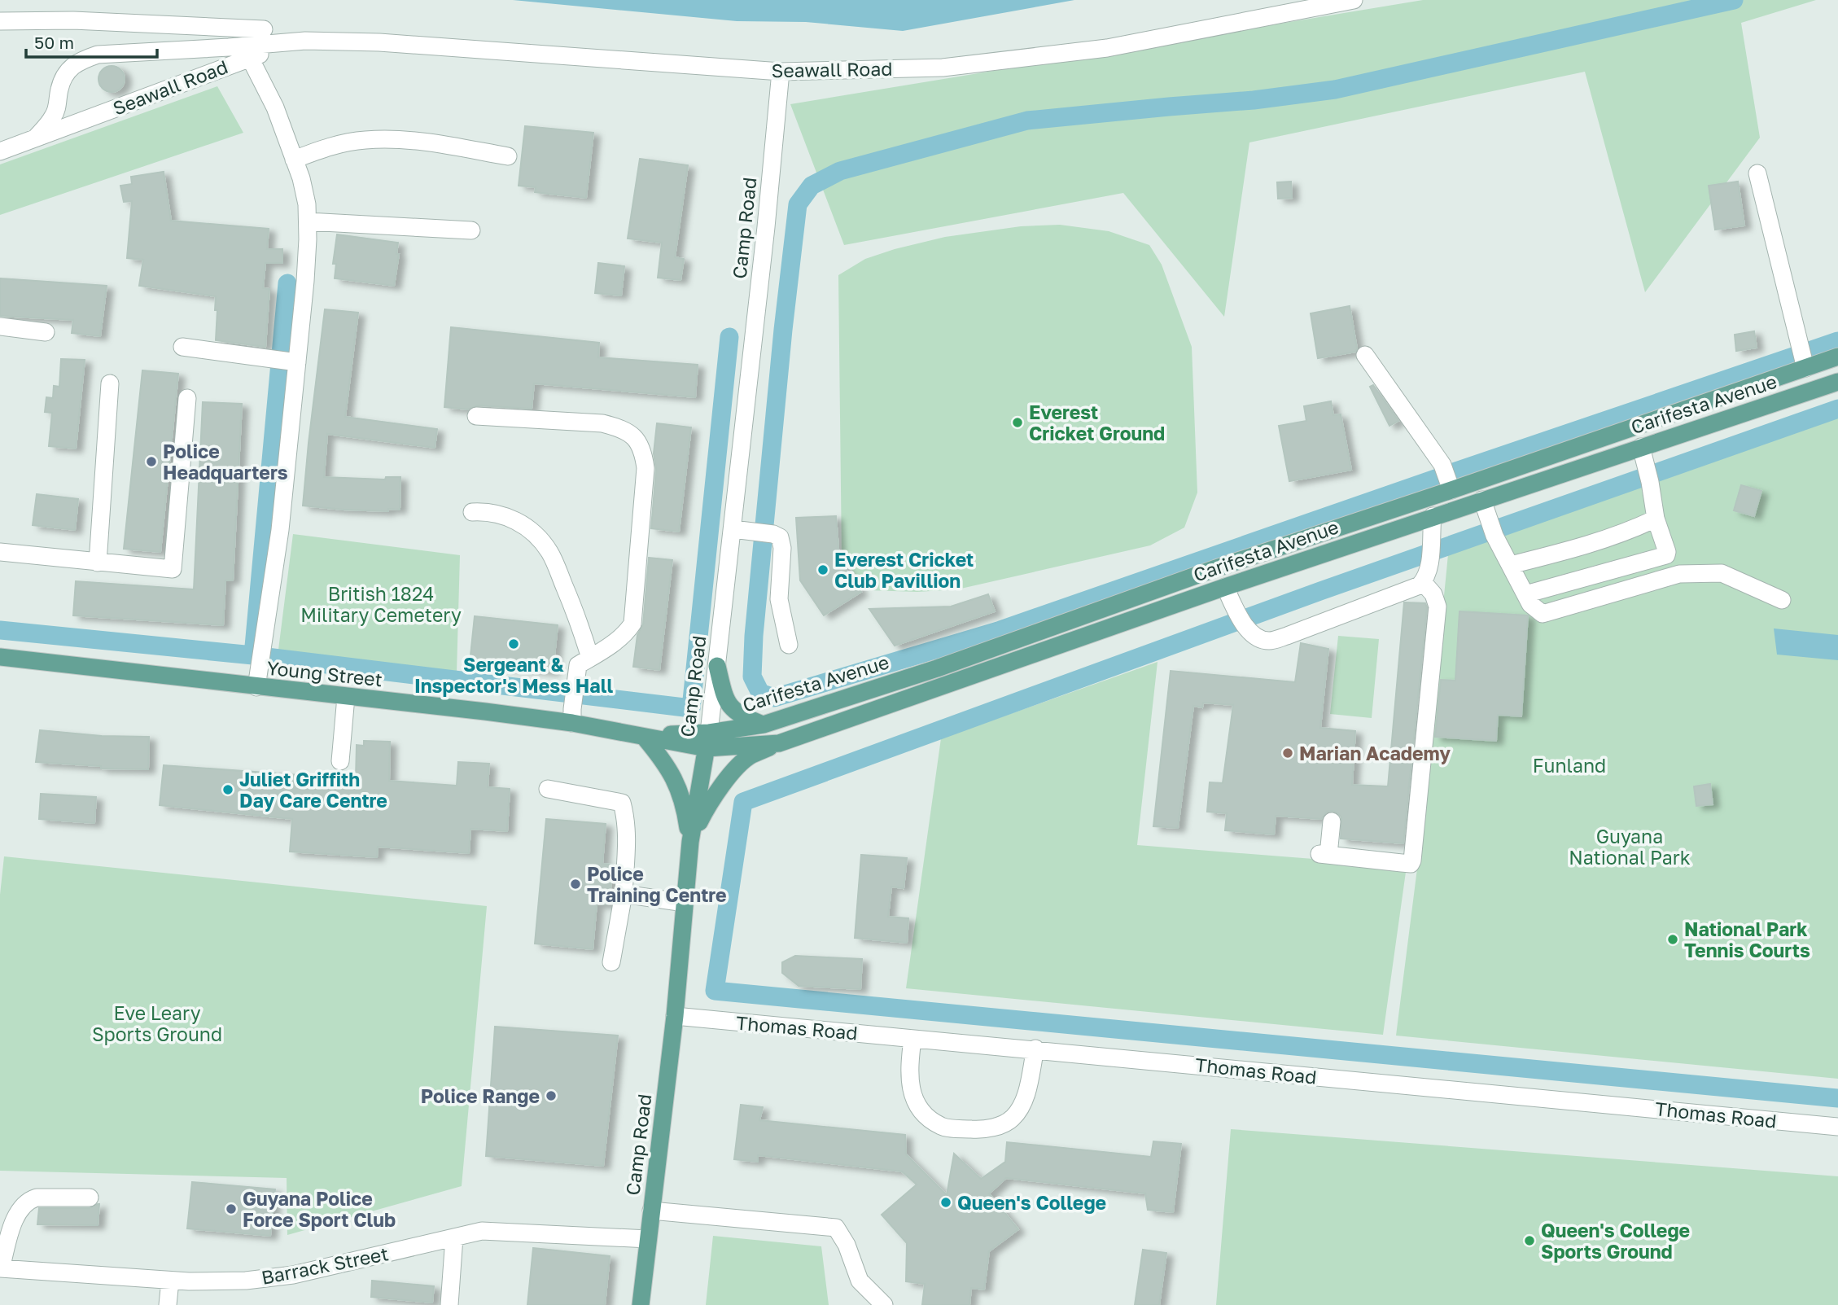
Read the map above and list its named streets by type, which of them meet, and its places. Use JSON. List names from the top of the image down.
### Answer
{
  "streets": {
    "main road": ["Camp Road", "Carifesta Avenue", "Young Street"],
    "street": ["Seawall Road", "Thomas Road", "Barrack Street"]
  },
  "crossings": [
    ["Seawall Road", "Camp Road"],
    ["Camp Road", "Carifesta Avenue"],
    ["Camp Road", "Young Street"],
    ["Camp Road", "Thomas Road"],
    ["Camp Road", "Barrack Street"],
    ["Carifesta Avenue", "Young Street"]
  ],
  "parks": [
    "British 1824 Military Cemetery",
    "Funland",
    "Guyana National Park",
    "Eve Leary Sports Ground"
  ],
  "places": [
    "Everest Cricket Ground",
    "Police Headquarters",
    "Everest Cricket Club Pavillion",
    "Sergeant & Inspector's Mess Hall",
    "Marian Academy",
    "Juliet Griffith Day Care Centre",
    "Police Training Centre",
    "National Park Tennis Courts",
    "Police Range",
    "Queen's College",
    "Guyana Police Force Sport Club",
    "Queen's College Sports Ground"
  ],
  "scale_bar": "50 m"
}
